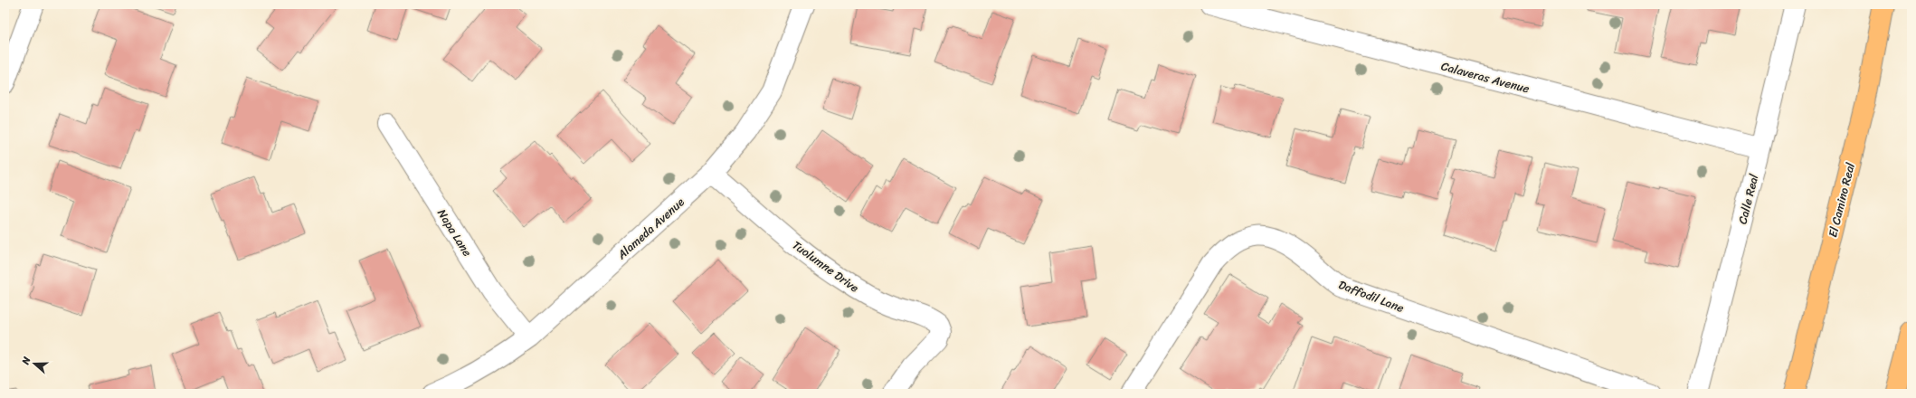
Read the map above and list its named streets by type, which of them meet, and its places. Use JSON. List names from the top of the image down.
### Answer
{
  "streets": {
    "highway": ["El Camino Real"],
    "street": [
      "Calaveras Avenue",
      "Calle Real",
      "Alameda Avenue",
      "Napa Lane",
      "Tuolumne Drive",
      "Daffodil Lane"
    ]
  },
  "crossings": [
    ["Calaveras Avenue", "Calle Real"],
    ["Alameda Avenue", "Napa Lane"],
    ["Alameda Avenue", "Tuolumne Drive"]
  ],
  "north": "left"
}
